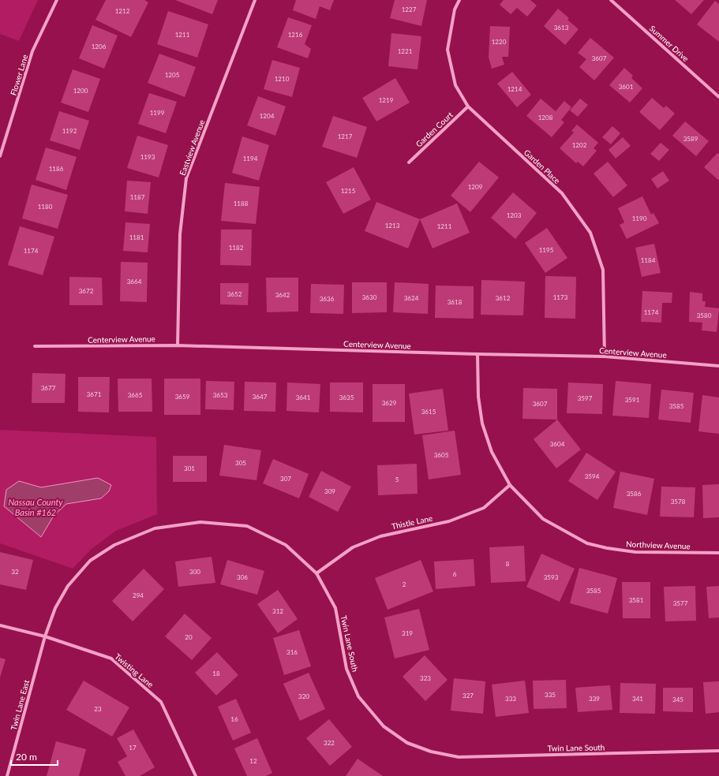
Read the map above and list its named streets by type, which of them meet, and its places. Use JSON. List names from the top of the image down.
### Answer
{
  "streets": {
    "street": [
      "Summer Drive",
      "Flower Lane",
      "Garden Court",
      "Eastview Avenue",
      "Garden Place",
      "Centerview Avenue",
      "Thistle Lane",
      "Northview Avenue",
      "Twin Lane South",
      "Twisting Lane",
      "Twin Lane East"
    ]
  },
  "crossings": [
    ["Garden Court", "Garden Place"],
    ["Eastview Avenue", "Centerview Avenue"],
    ["Garden Place", "Centerview Avenue"],
    ["Centerview Avenue", "Northview Avenue"],
    ["Thistle Lane", "Northview Avenue"],
    ["Thistle Lane", "Twin Lane South"],
    ["Twin Lane South", "Twisting Lane"],
    ["Twin Lane South", "Twin Lane East"],
    ["Twisting Lane", "Twin Lane East"]
  ],
  "water": ["Nassau County Basin #162"],
  "house_numbers": [
    "1227",
    "1212",
    "3613",
    "1211",
    "1216",
    "1220",
    "1206",
    "1221",
    "3607",
    "1205",
    "1210",
    "3601",
    "1214",
    "1200",
    "1219",
    "1199",
    "1204",
    "1208",
    "1192",
    "1217",
    "3589",
    "1202",
    "1193",
    "1194",
    "1186",
    "1209",
    "1215",
    "1187",
    "1188",
    "1180",
    "1203",
    "1190",
    "1213",
    "1211",
    "1181",
    "1182",
    "1195",
    "1174",
    "1184",
    "3664",
    "3672",
    "3652",
    "3642",
    "3630",
    "1173",
    "3624",
    "3612",
    "3636",
    "3618",
    "1174",
    "3580",
    "3677",
    "3671",
    "3665",
    "3653",
    "3659",
    "3647",
    "3641",
    "3635",
    "3597",
    "3591",
    "3629",
    "3607",
    "3585",
    "3615",
    "3604",
    "3605",
    "305",
    "301",
    "3594",
    "307",
    "5",
    "309",
    "3586",
    "3578",
    "8",
    "32",
    "300",
    "6",
    "306",
    "3593",
    "2",
    "3585",
    "294",
    "3581",
    "3577",
    "312",
    "319",
    "20",
    "316",
    "18",
    "323",
    "335",
    "327",
    "320",
    "333",
    "339",
    "341",
    "345",
    "23",
    "16",
    "322",
    "17",
    "12"
  ],
  "scale_bar": "20 m"
}
